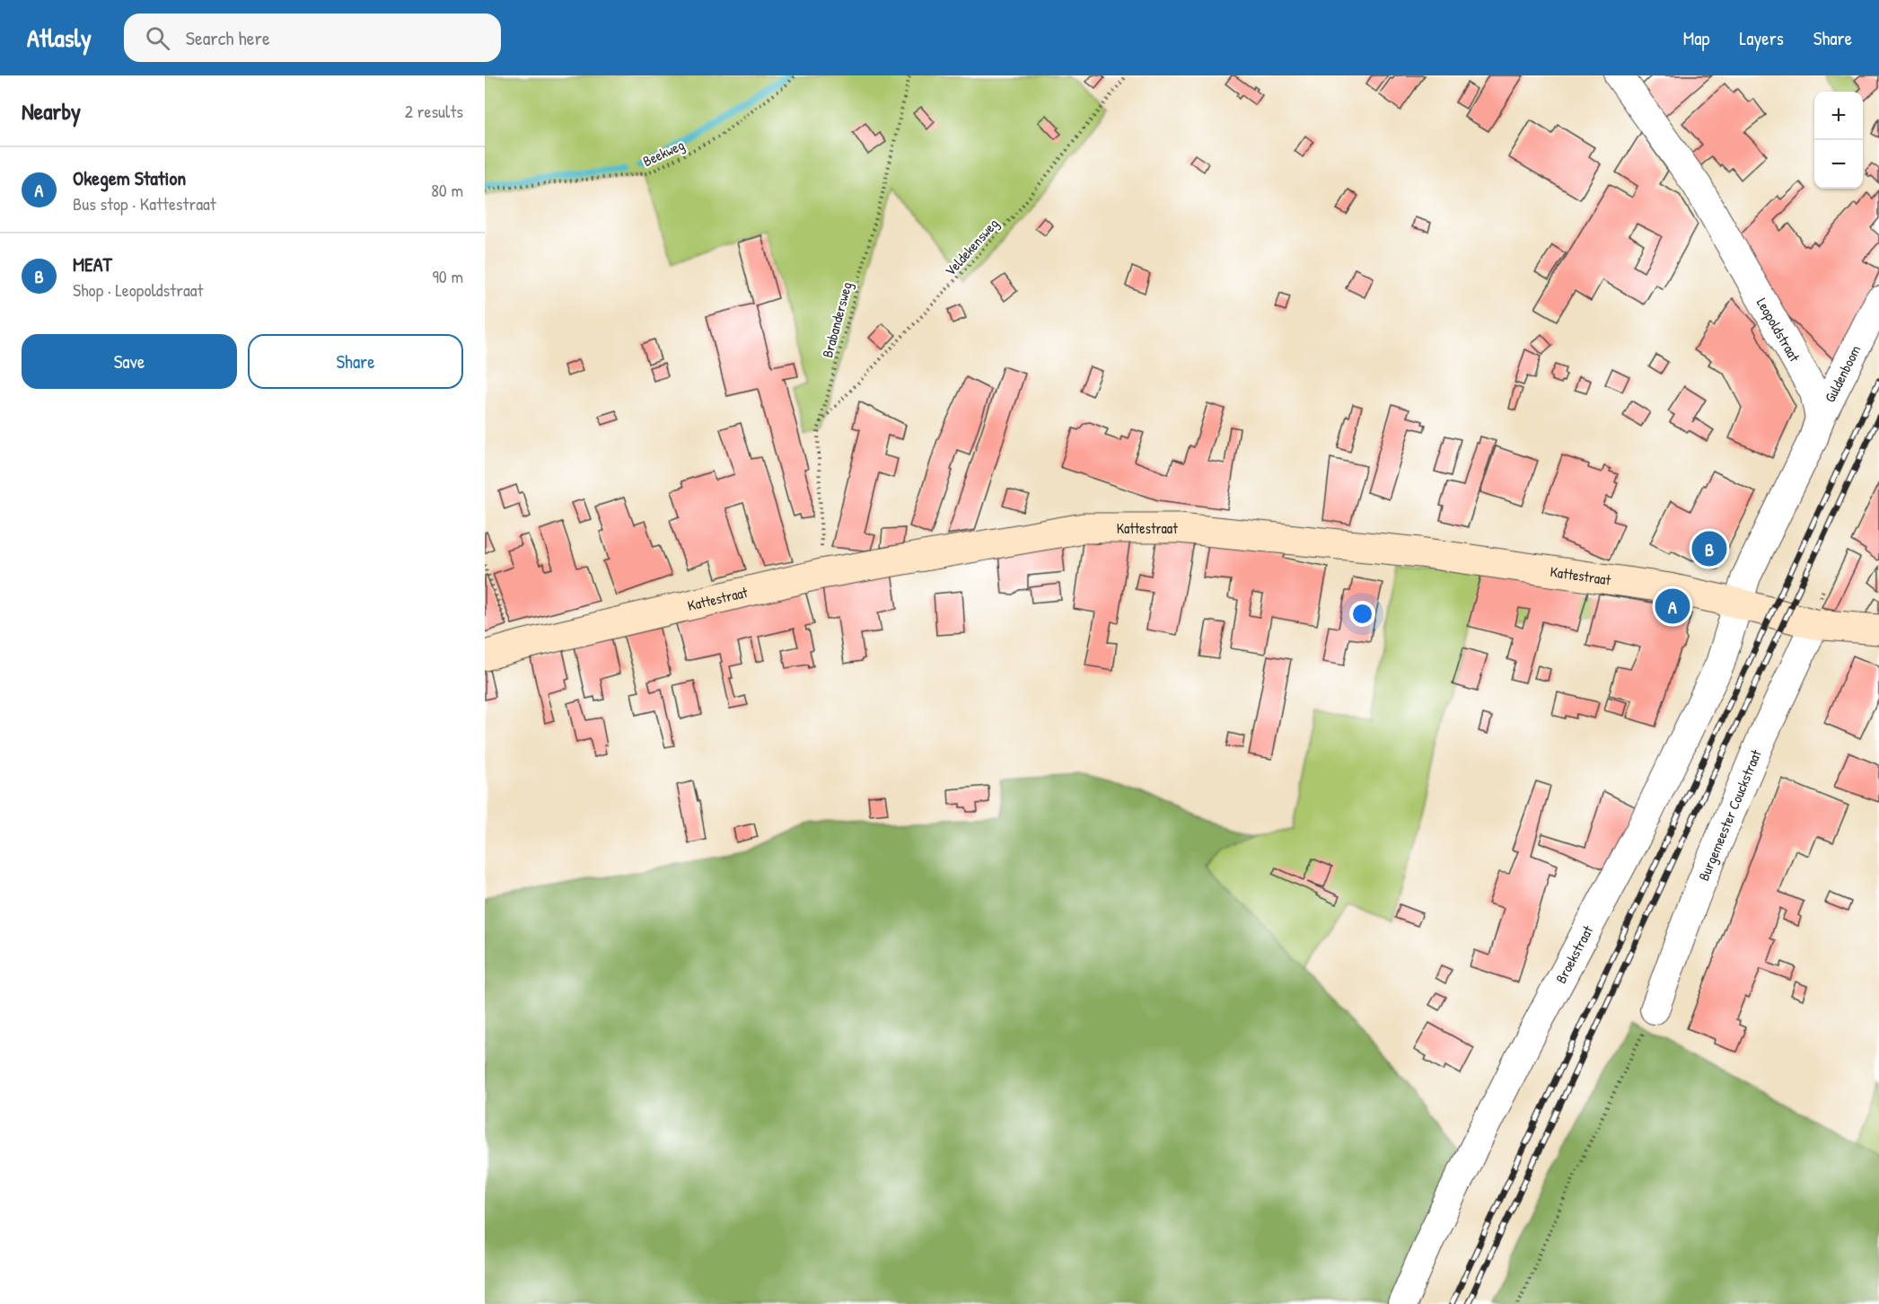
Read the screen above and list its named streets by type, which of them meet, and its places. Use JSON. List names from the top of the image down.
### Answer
{
  "streets": {
    "main road": ["Kattestraat"],
    "street": [
      "Leopoldstraat",
      "Guldenboom",
      "Burgemeester Couckstraat",
      "Broekstraat"
    ],
    "path": ["Beekweg", "Veldekensweg", "Brabandersweg"]
  },
  "crossings": [
    ["Veldekensweg", "Brabandersweg"],
    ["Brabandersweg", "Kattestraat"],
    ["Leopoldstraat", "Guldenboom"],
    ["Kattestraat", "Burgemeester Couckstraat"],
    ["Kattestraat", "Broekstraat"]
  ],
  "page": {
    "header": "Atlasly",
    "search": "Search here",
    "nav": ["Map", "Layers", "Share"],
    "heading": ["Nearby", "2 results"],
    "map_buttons": ["+", "−"],
    "list": [
      {
        "mark": "A",
        "name": "Okegem Station",
        "note": "Bus stop · Kattestraat",
        "value": "80 m"
      },
      {
        "mark": "B",
        "name": "MEAT",
        "note": "Shop · Leopoldstraat",
        "value": "90 m"
      }
    ],
    "buttons": ["Save", "Share"],
    "pins": ["B", "A"]
  }
}
